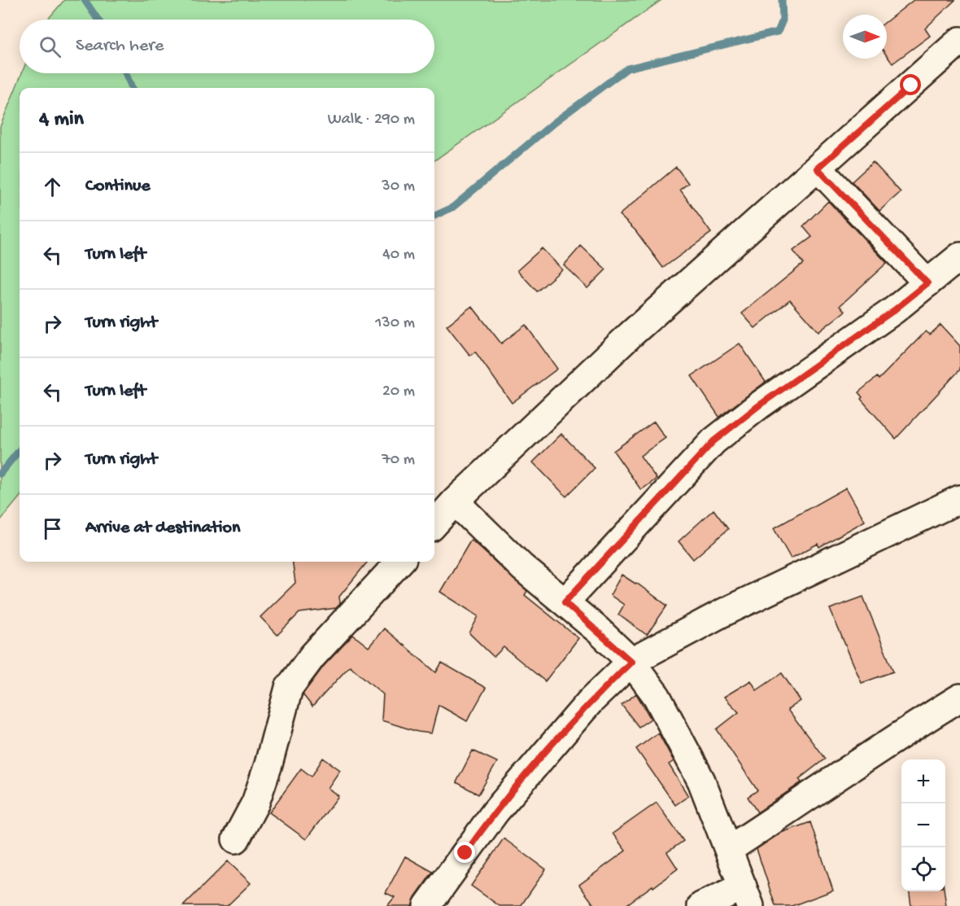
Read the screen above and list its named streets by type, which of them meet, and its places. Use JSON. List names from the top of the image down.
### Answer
{
  "north": "right",
  "page": {
    "search": "Search here",
    "heading": ["4 min", "Walk · 290 m"],
    "list": [
      ["Continue", "30 m"],
      ["Turn left", "40 m"],
      ["Turn right", "130 m"],
      ["Turn left", "20 m"],
      ["Turn right", "70 m"],
      "Arrive at destination"
    ],
    "map_buttons": ["+", "−"]
  }
}
